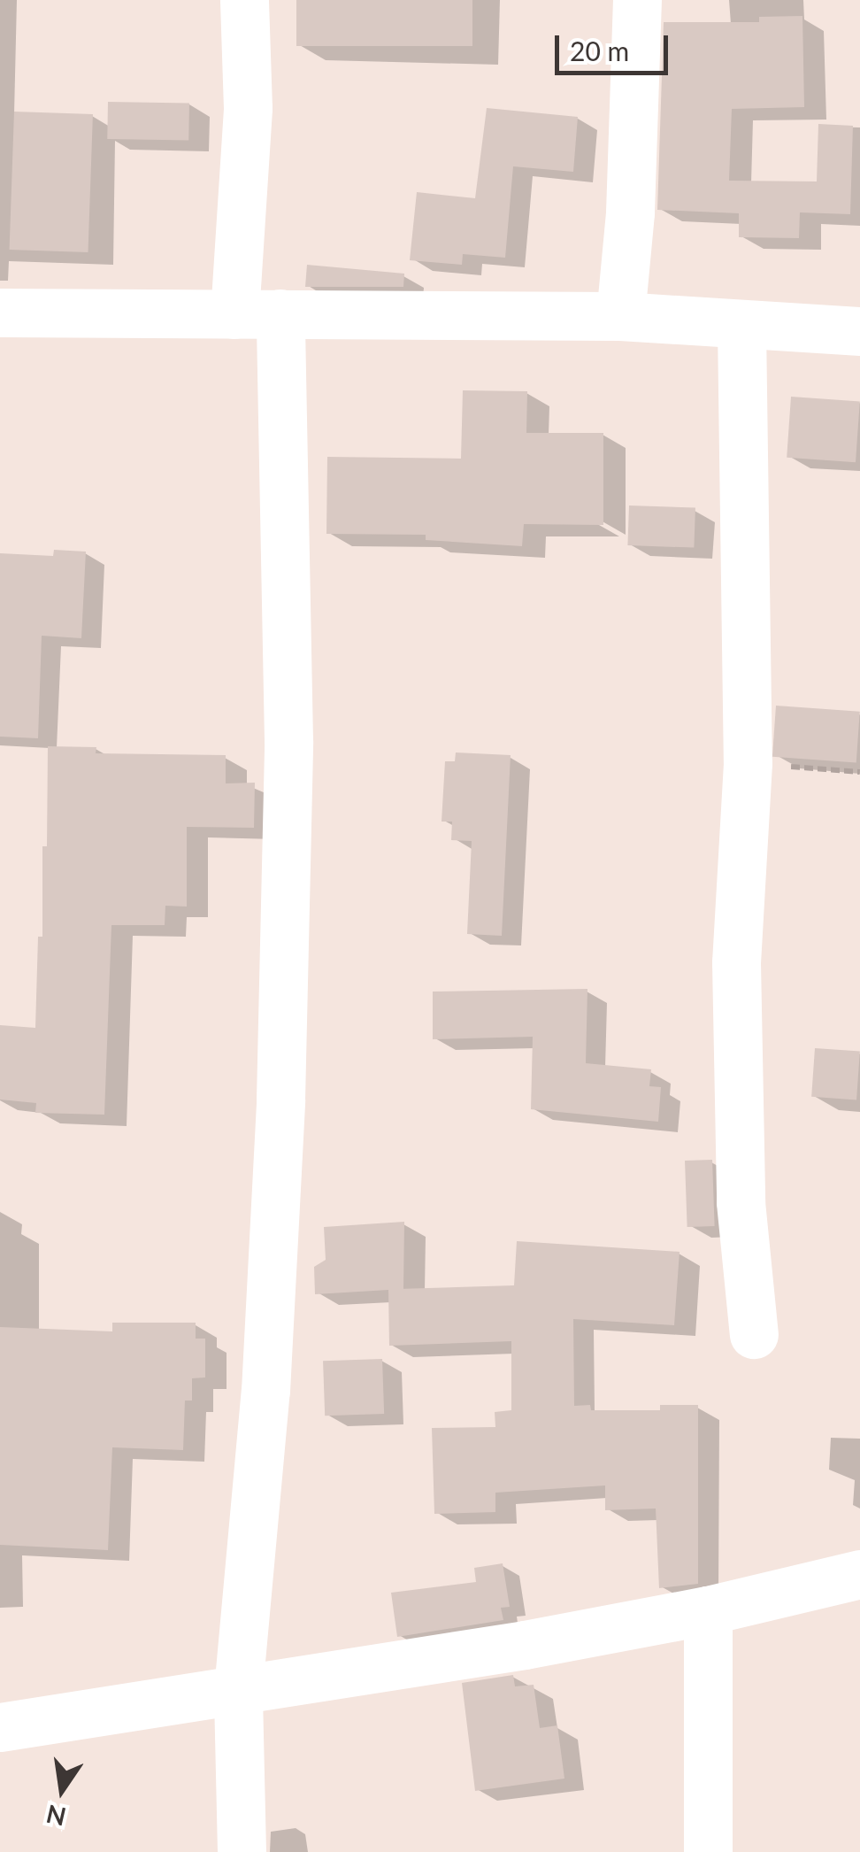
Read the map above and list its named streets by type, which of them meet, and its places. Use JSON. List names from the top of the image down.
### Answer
{
  "scale_bar": "20 m",
  "north": "bottom"
}
